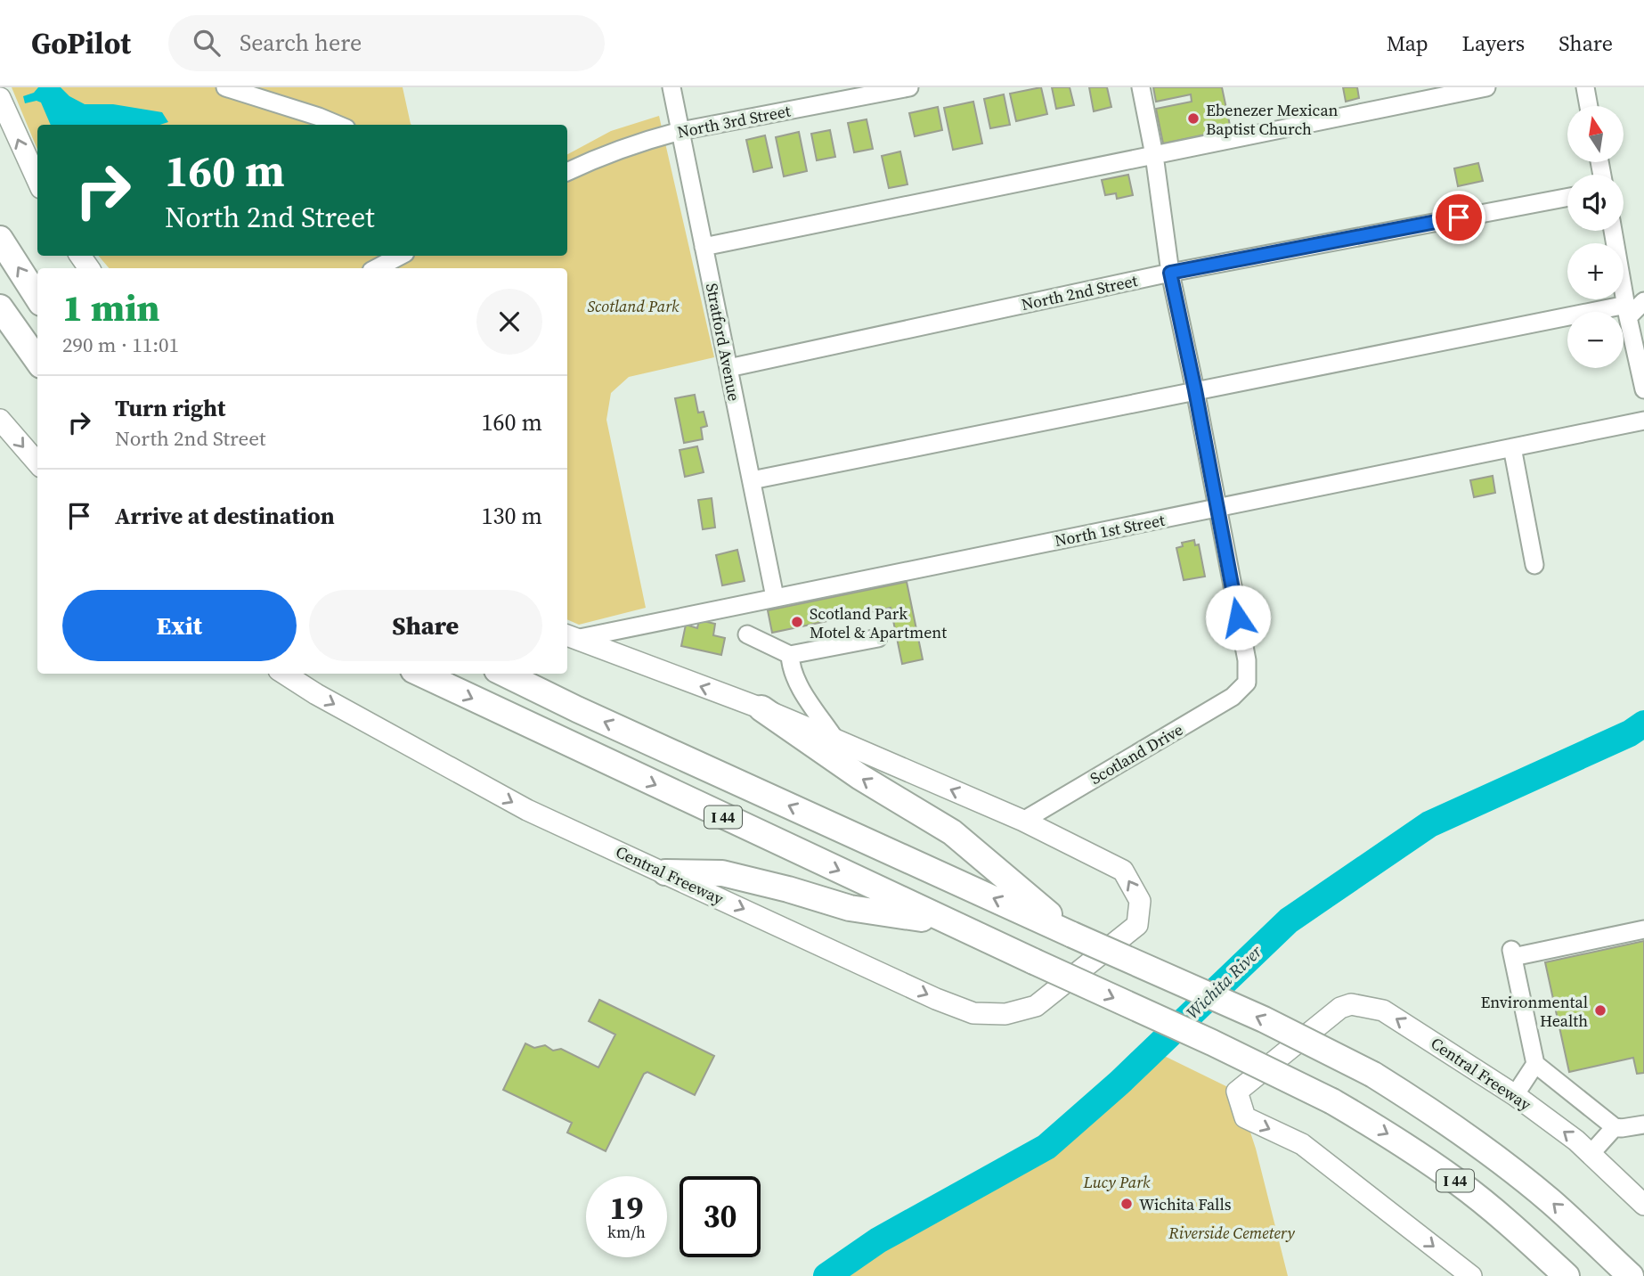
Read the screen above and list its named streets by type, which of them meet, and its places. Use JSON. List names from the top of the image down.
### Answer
{
  "streets": {
    "highway": ["I 44"],
    "main road": ["Central Freeway"],
    "street": [
      "North 3rd Street",
      "North 2nd Street",
      "Stratford Avenue",
      "North 1st Street",
      "Scotland Drive"
    ]
  },
  "crossings": [
    ["North 3rd Street", "Stratford Avenue"],
    ["North 2nd Street", "Stratford Avenue"],
    ["Stratford Avenue", "North 1st Street"],
    ["North 1st Street", "Scotland Drive"],
    ["North 1st Street", "Central Freeway"],
    ["Scotland Drive", "Central Freeway"]
  ],
  "water": ["Wichita River"],
  "parks": ["Scotland Park", "Lucy Park", "Riverside Cemetery"],
  "places": [
    "Ebenezer Mexican Baptist Church",
    "Scotland Park Motel & Apartment",
    "Environmental Health",
    "Wichita Falls"
  ],
  "north": "top",
  "page": {
    "header": "GoPilot",
    "search": "Search here",
    "nav": ["Map", "Layers", "Share"],
    "map_buttons": ["+", "−"],
    "turn": ["160 m", "North 2nd Street"],
    "heading": ["1 min", "290 m · 11:01"],
    "list": [
      {
        "name": "Turn right",
        "note": "North 2nd Street",
        "value": "160 m"
      },
      {
        "name": "Arrive at destination",
        "value": "130 m"
      }
    ],
    "buttons": ["Exit", "Share"],
    "speed": "19 km/h",
    "limit": "30"
  }
}
